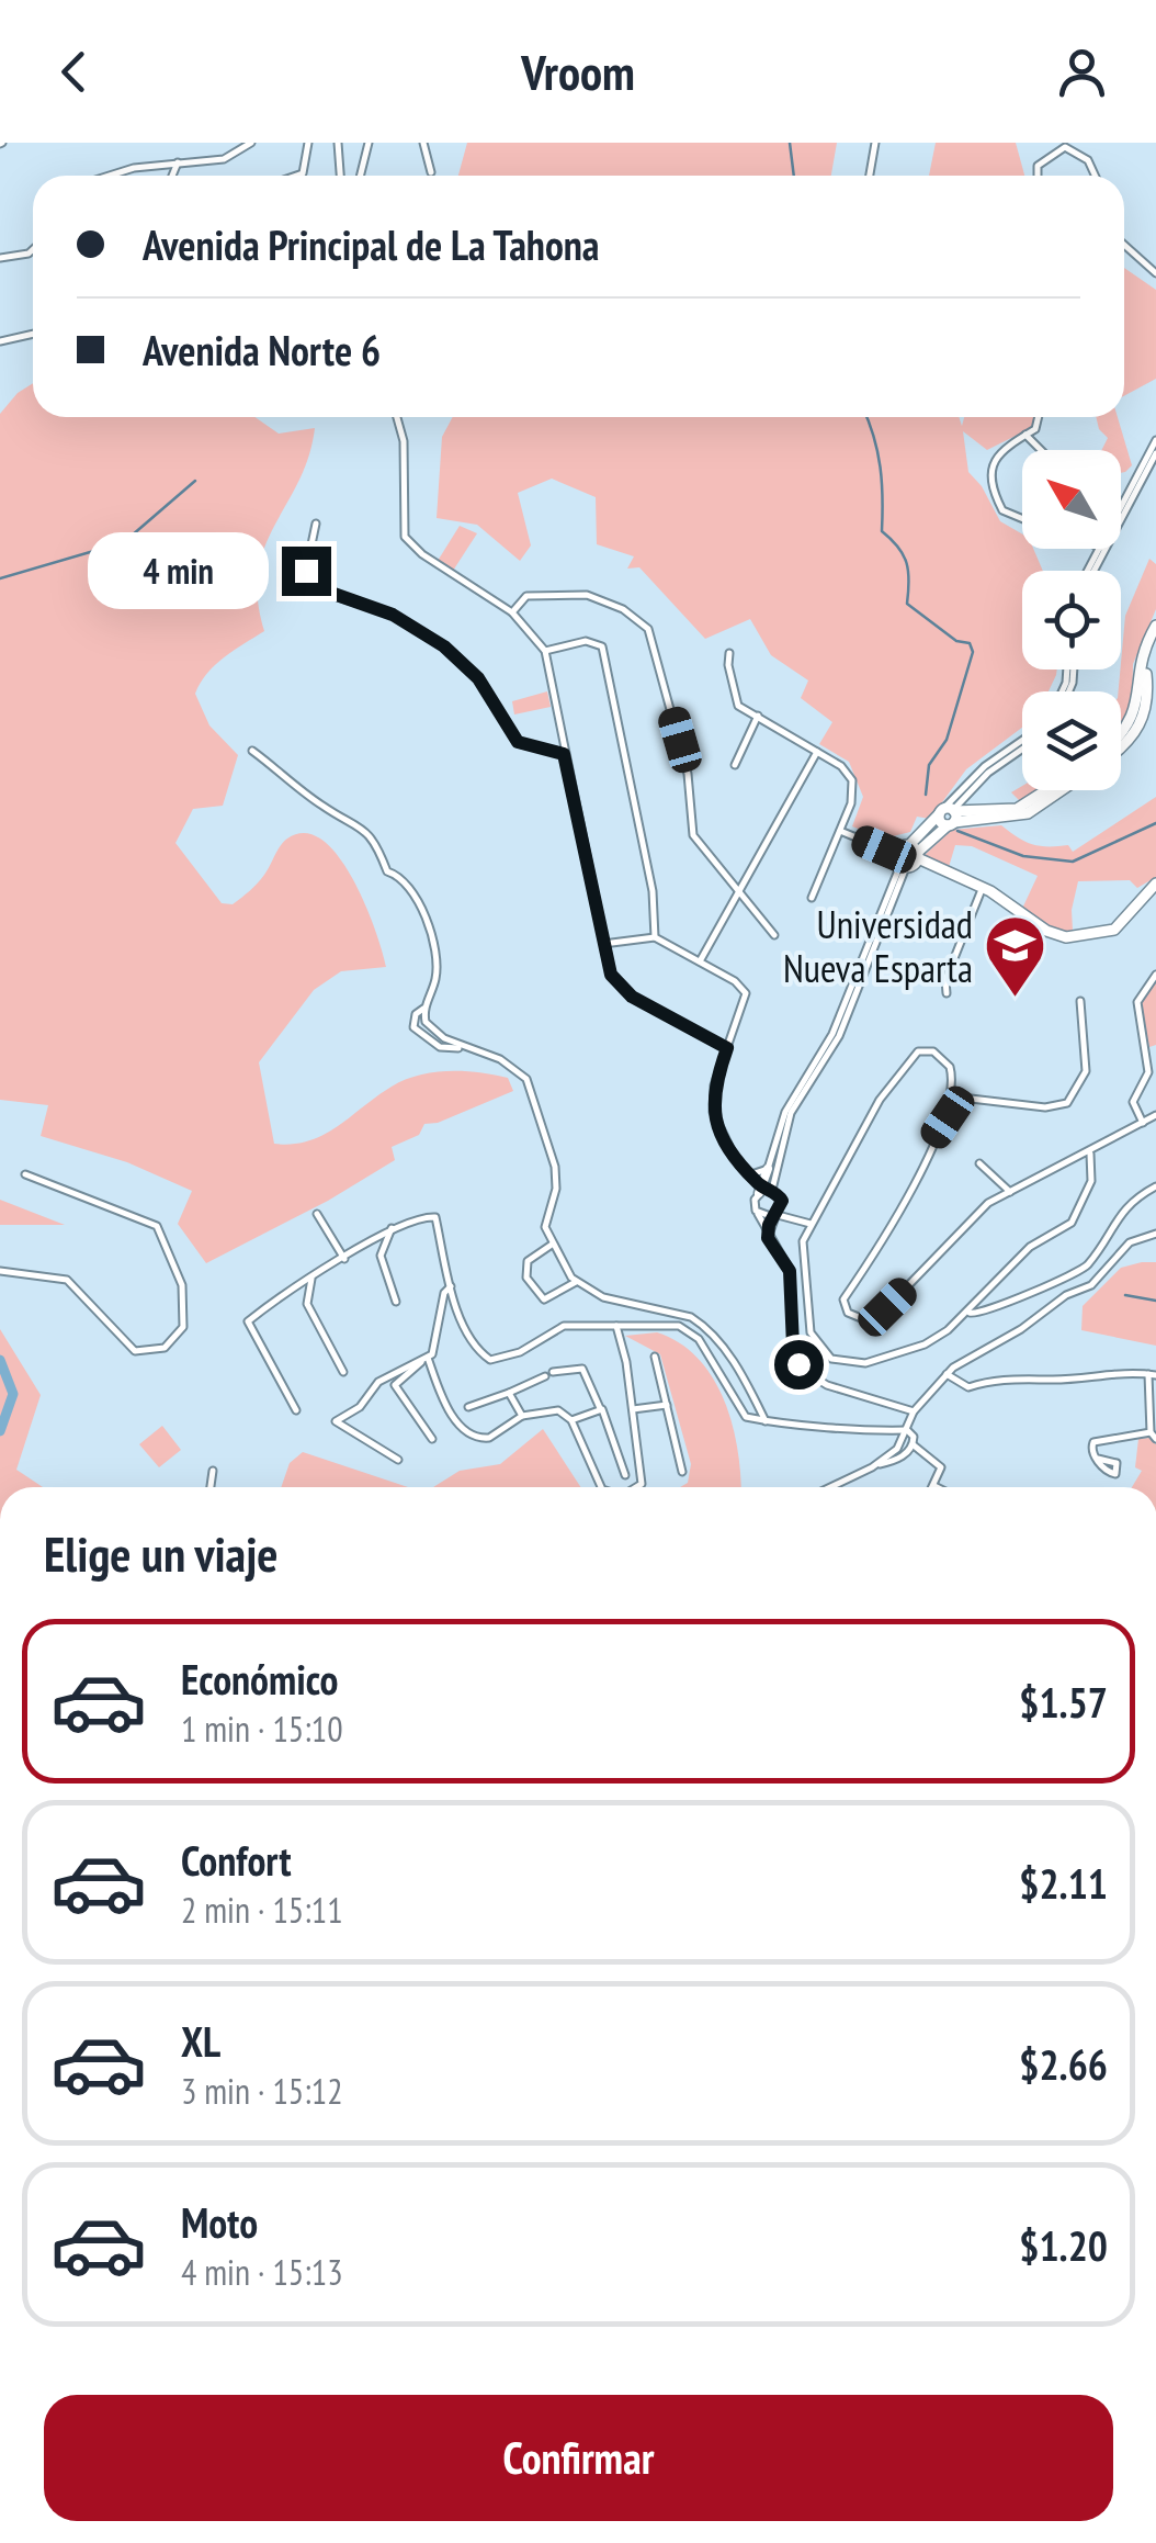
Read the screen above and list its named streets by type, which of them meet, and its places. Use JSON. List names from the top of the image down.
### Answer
{
  "places": {
    "school or university": ["Universidad Nueva Esparta"]
  },
  "north": "top left",
  "page": {
    "header": "Vroom",
    "banner": ["Avenida Principal de La Tahona", "Avenida Norte 6"],
    "bubble": "4 min",
    "heading": "Elige un viaje",
    "list": [
      {
        "name": "Económico",
        "note": "1 min · 15:10",
        "value": "$1.57"
      },
      {
        "name": "Confort",
        "note": "2 min · 15:11",
        "value": "$2.11"
      },
      {
        "name": "XL",
        "note": "3 min · 15:12",
        "value": "$2.66"
      },
      {
        "name": "Moto",
        "note": "4 min · 15:13",
        "value": "$1.20"
      }
    ],
    "buttons": "Confirmar"
  }
}
